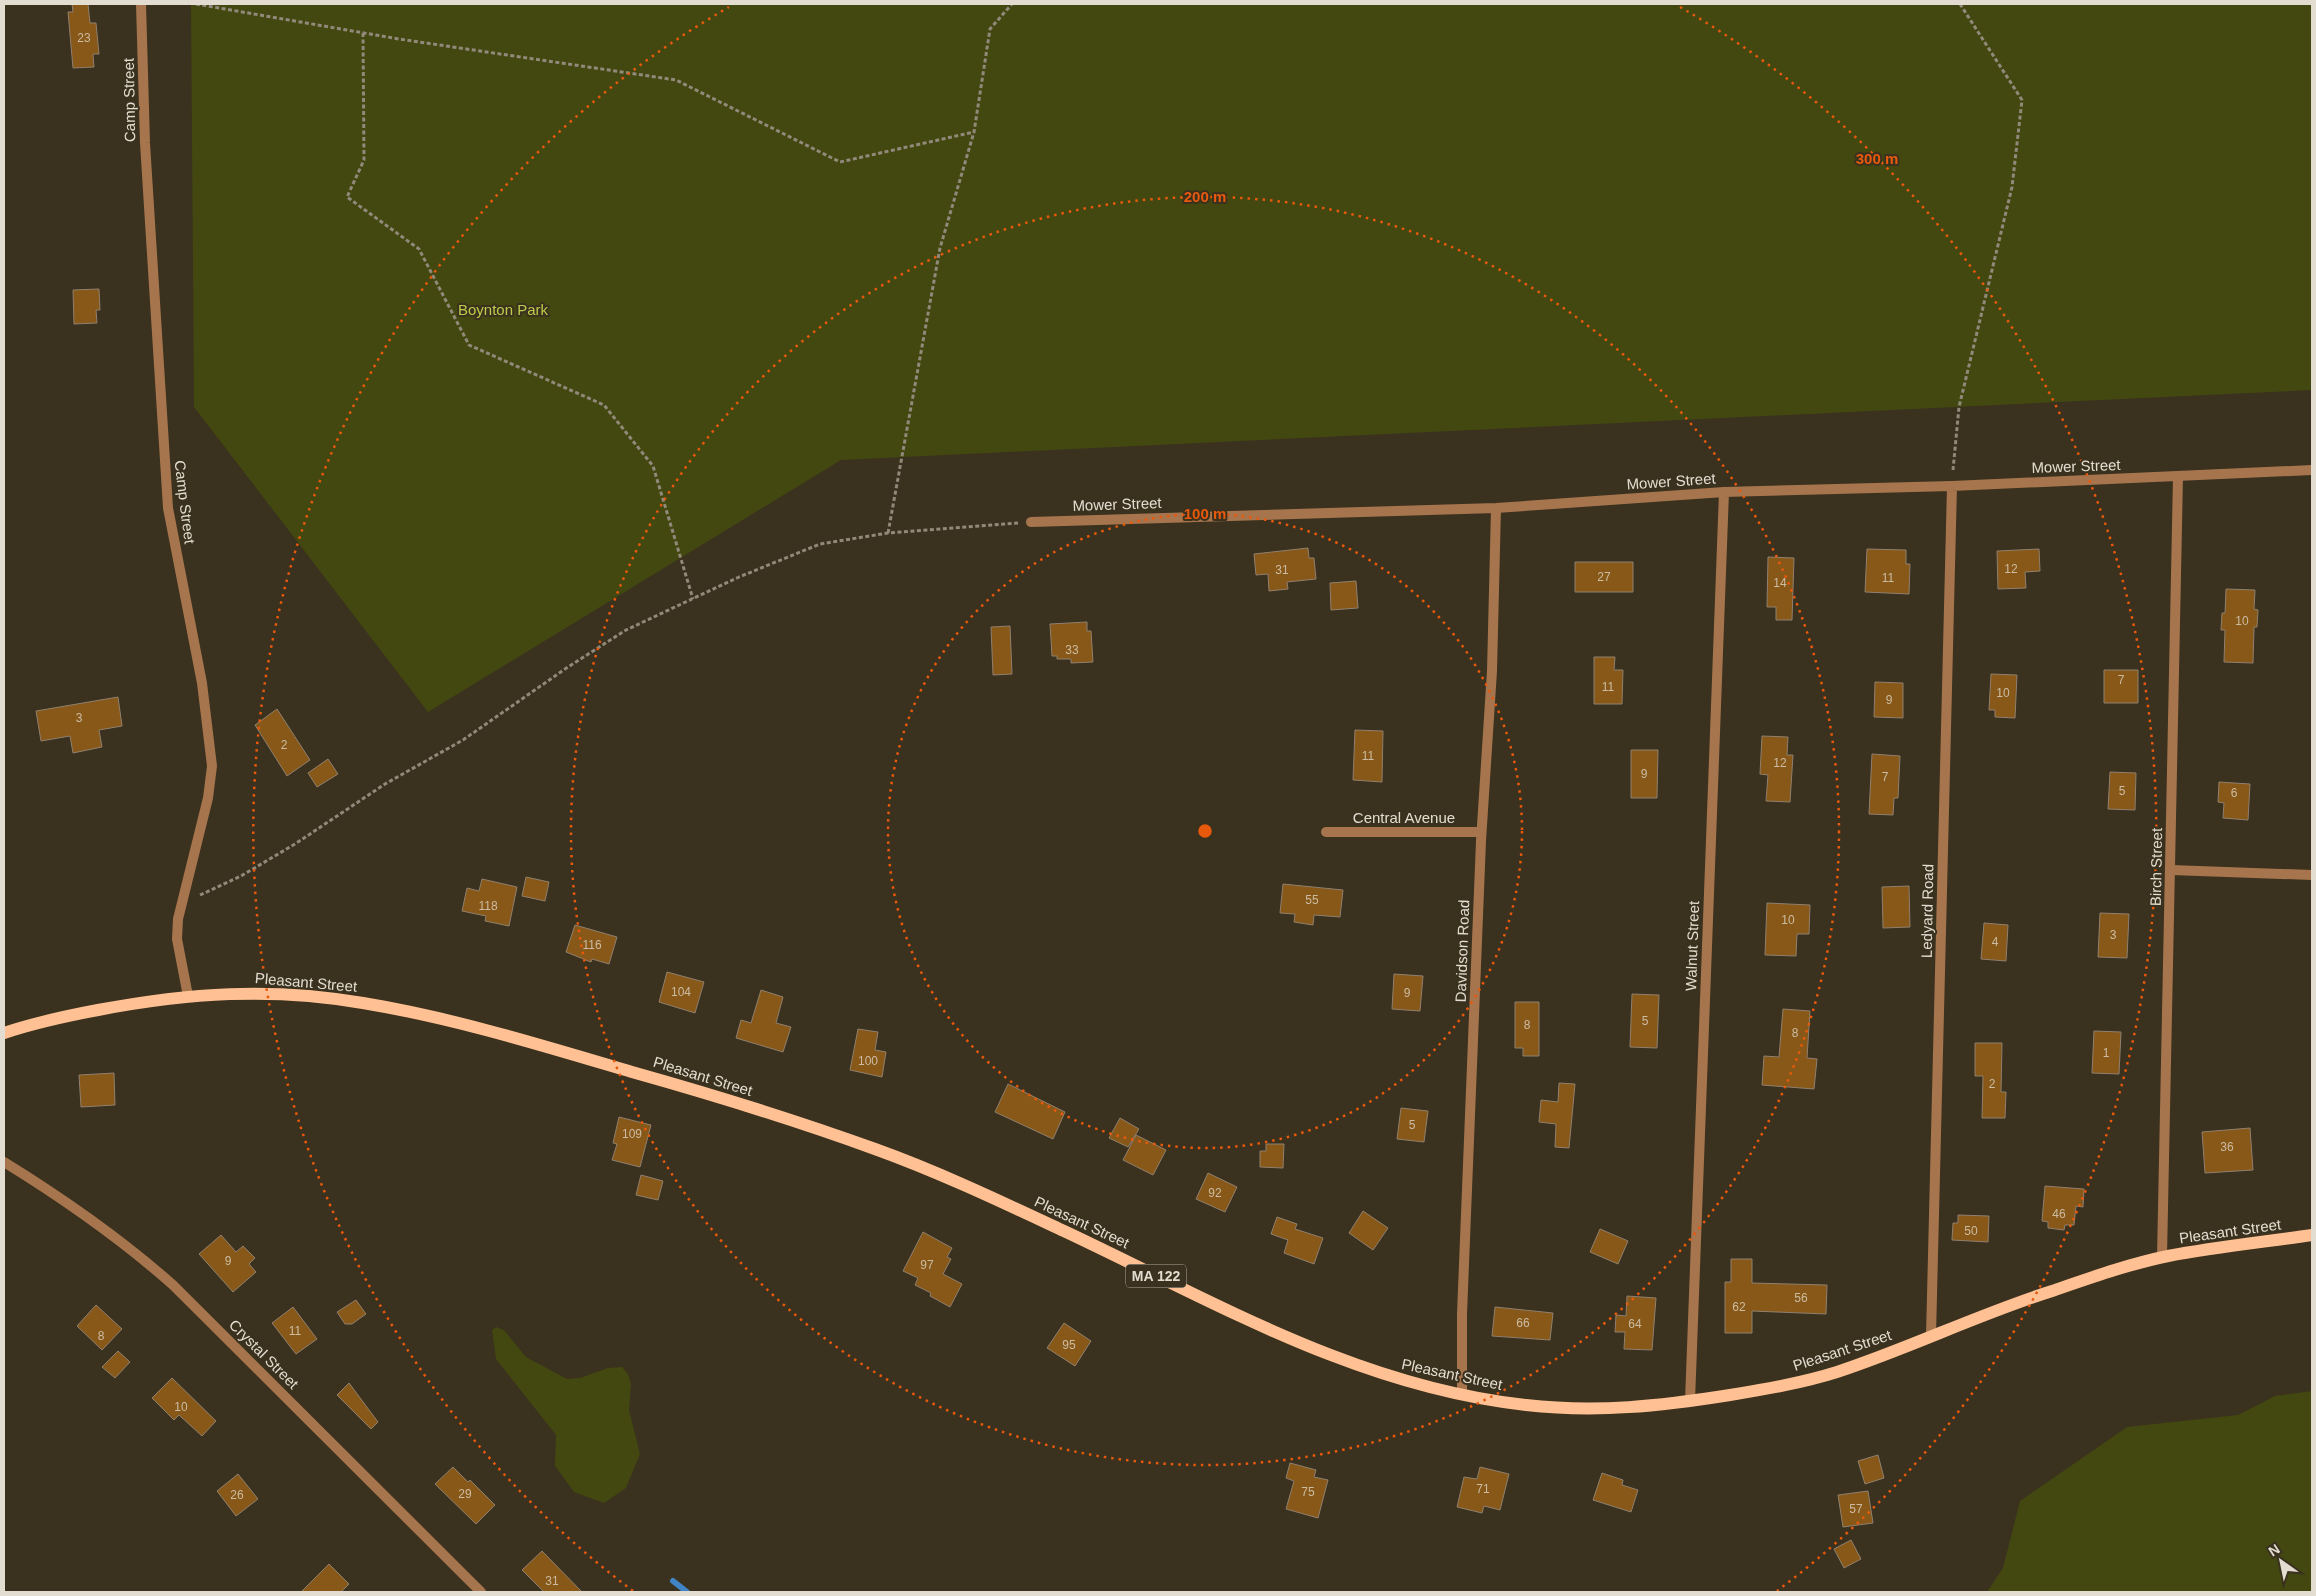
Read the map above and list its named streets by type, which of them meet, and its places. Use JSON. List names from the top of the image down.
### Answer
{
  "streets": {
    "main road": ["Pleasant Street", "MA 122"],
    "street": [
      "Camp Street",
      "Mower Street",
      "Central Avenue",
      "Birch Street",
      "Ledyard Road",
      "Walnut Street",
      "Davidson Road",
      "Crystal Street"
    ]
  },
  "crossings": [
    ["Camp Street", "Pleasant Street"],
    ["Mower Street", "Birch Street"],
    ["Mower Street", "Ledyard Road"],
    ["Mower Street", "Walnut Street"],
    ["Mower Street", "Davidson Road"],
    ["Central Avenue", "Davidson Road"],
    ["Birch Street", "Pleasant Street"],
    ["Ledyard Road", "Pleasant Street"],
    ["Walnut Street", "Pleasant Street"],
    ["Davidson Road", "Pleasant Street"]
  ],
  "parks": ["Boynton Park"],
  "house_numbers": [
    "23",
    "12",
    "31",
    "27",
    "11",
    "14",
    "10",
    "33",
    "7",
    "11",
    "10",
    "9",
    "3",
    "2",
    "11",
    "12",
    "9",
    "7",
    "5",
    "6",
    "55",
    "118",
    "10",
    "3",
    "4",
    "116",
    "104",
    "9",
    "5",
    "8",
    "8",
    "1",
    "100",
    "2",
    "5",
    "109",
    "36",
    "92",
    "46",
    "50",
    "9",
    "97",
    "56",
    "62",
    "66",
    "64",
    "11",
    "8",
    "95",
    "10",
    "71",
    "75",
    "29",
    "26",
    "57",
    "31"
  ],
  "north": "top left",
  "rings": ["300 m", "200 m", "100 m"]
}
